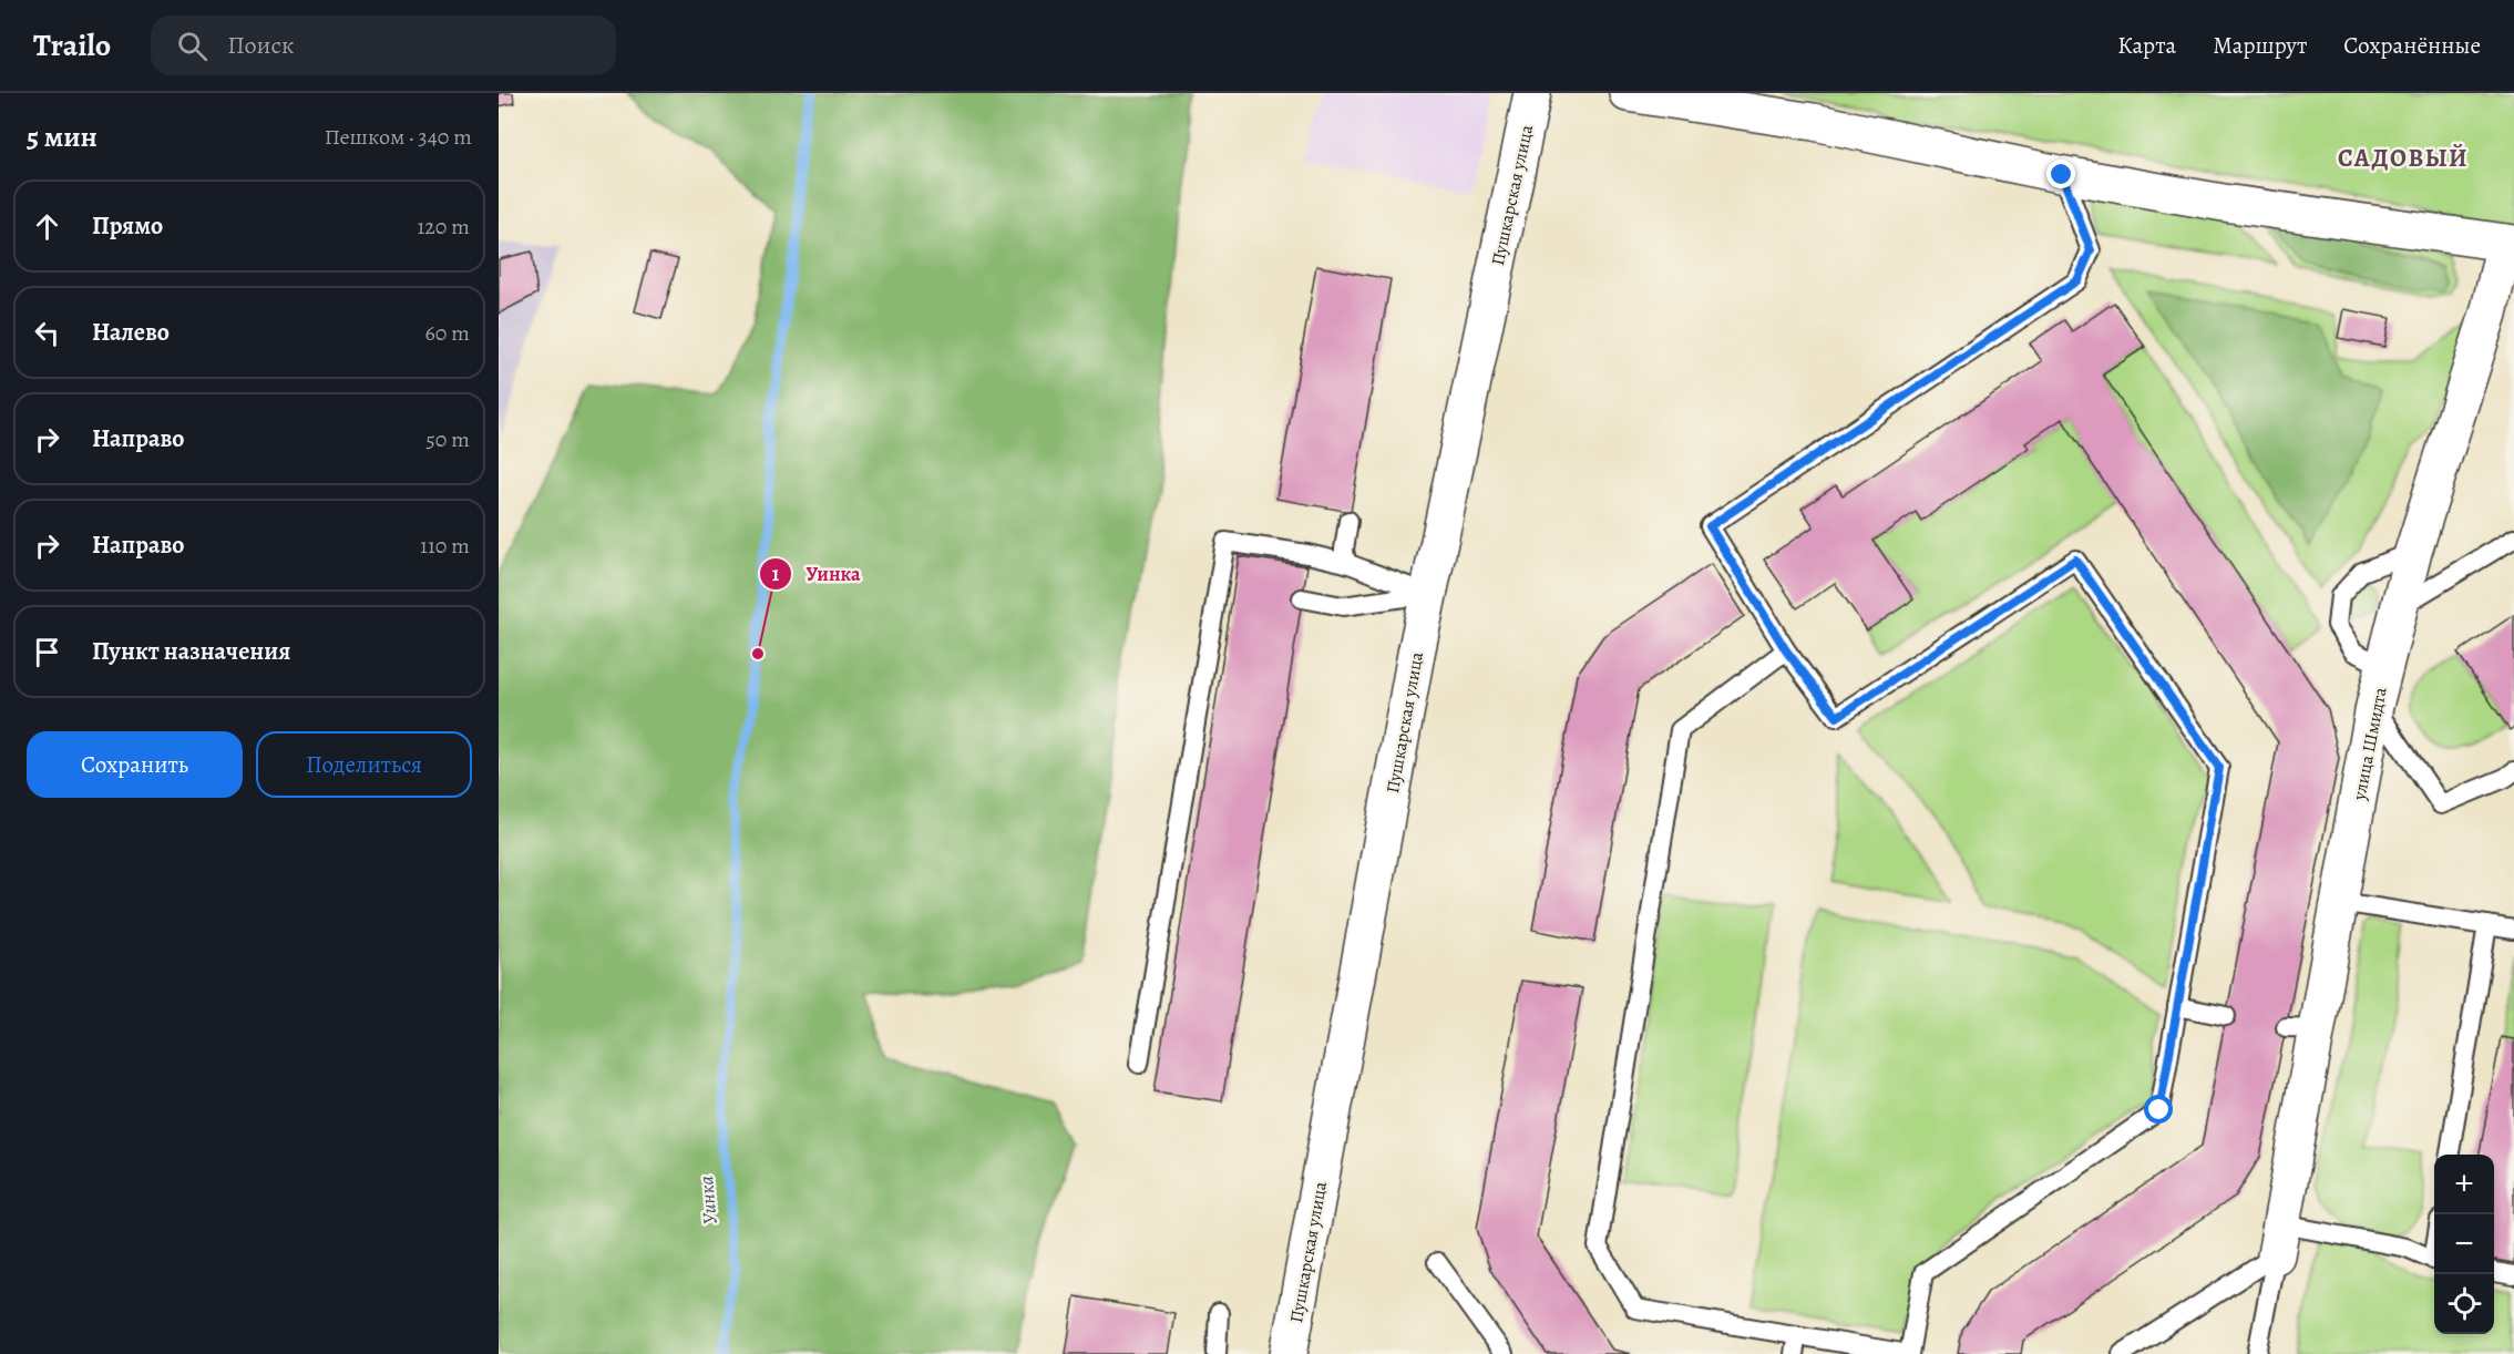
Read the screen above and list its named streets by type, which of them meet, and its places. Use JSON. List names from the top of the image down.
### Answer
{
  "streets": {
    "street": ["Пушкарская улица", "улица Шмидта"]
  },
  "districts": ["САДОВЫЙ"],
  "water": ["Уинка"],
  "places": ["Уинка"],
  "page": {
    "header": "Trailo",
    "search": "Поиск",
    "nav": ["Карта", "Маршрут", "Сохранённые"],
    "heading": ["5 мин", "Пешком · 340 m"],
    "list": [
      ["Прямо", "120 m"],
      ["Налево", "60 m"],
      ["Направо", "50 m"],
      ["Направо", "110 m"],
      "Пункт назначения"
    ],
    "buttons": ["Сохранить", "Поделиться"],
    "map_buttons": ["+", "−"]
  }
}
